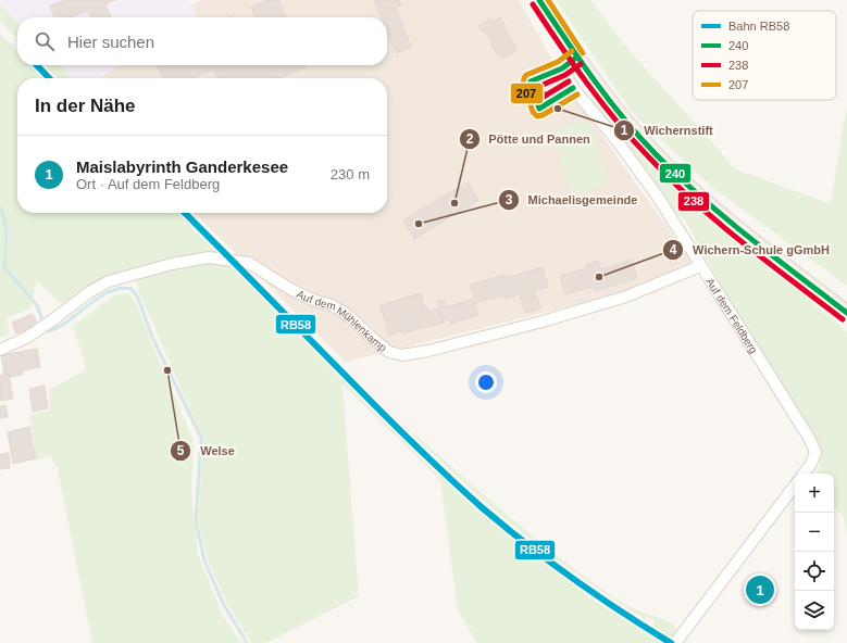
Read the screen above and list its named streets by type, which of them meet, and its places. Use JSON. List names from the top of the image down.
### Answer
{
  "streets": {
    "street": ["Auf dem Feldberg", "Auf dem Mühlenkamp"]
  },
  "crossings": [
    ["Auf dem Feldberg", "Auf dem Mühlenkamp"]
  ],
  "places": [
    "Wichernstift",
    "Pötte und Pannen",
    "Michaelisgemeinde",
    "Wichern-Schule gGmbH",
    "Welse"
  ],
  "lines": [
    "transit line 240",
    "transit line 207",
    "transit line 238",
    "rail line RB58"
  ],
  "legend": [
    "Bahn RB58",
    "240",
    "238",
    "207"
  ],
  "page": {
    "search": "Hier suchen",
    "heading": "In der Nähe",
    "list": [
      {
        "mark": "1",
        "name": "Maislabyrinth Ganderkesee",
        "note": "Ort · Auf dem Feldberg",
        "value": "230 m"
      }
    ],
    "map_buttons": ["+", "−"],
    "pins": "1"
  }
}
